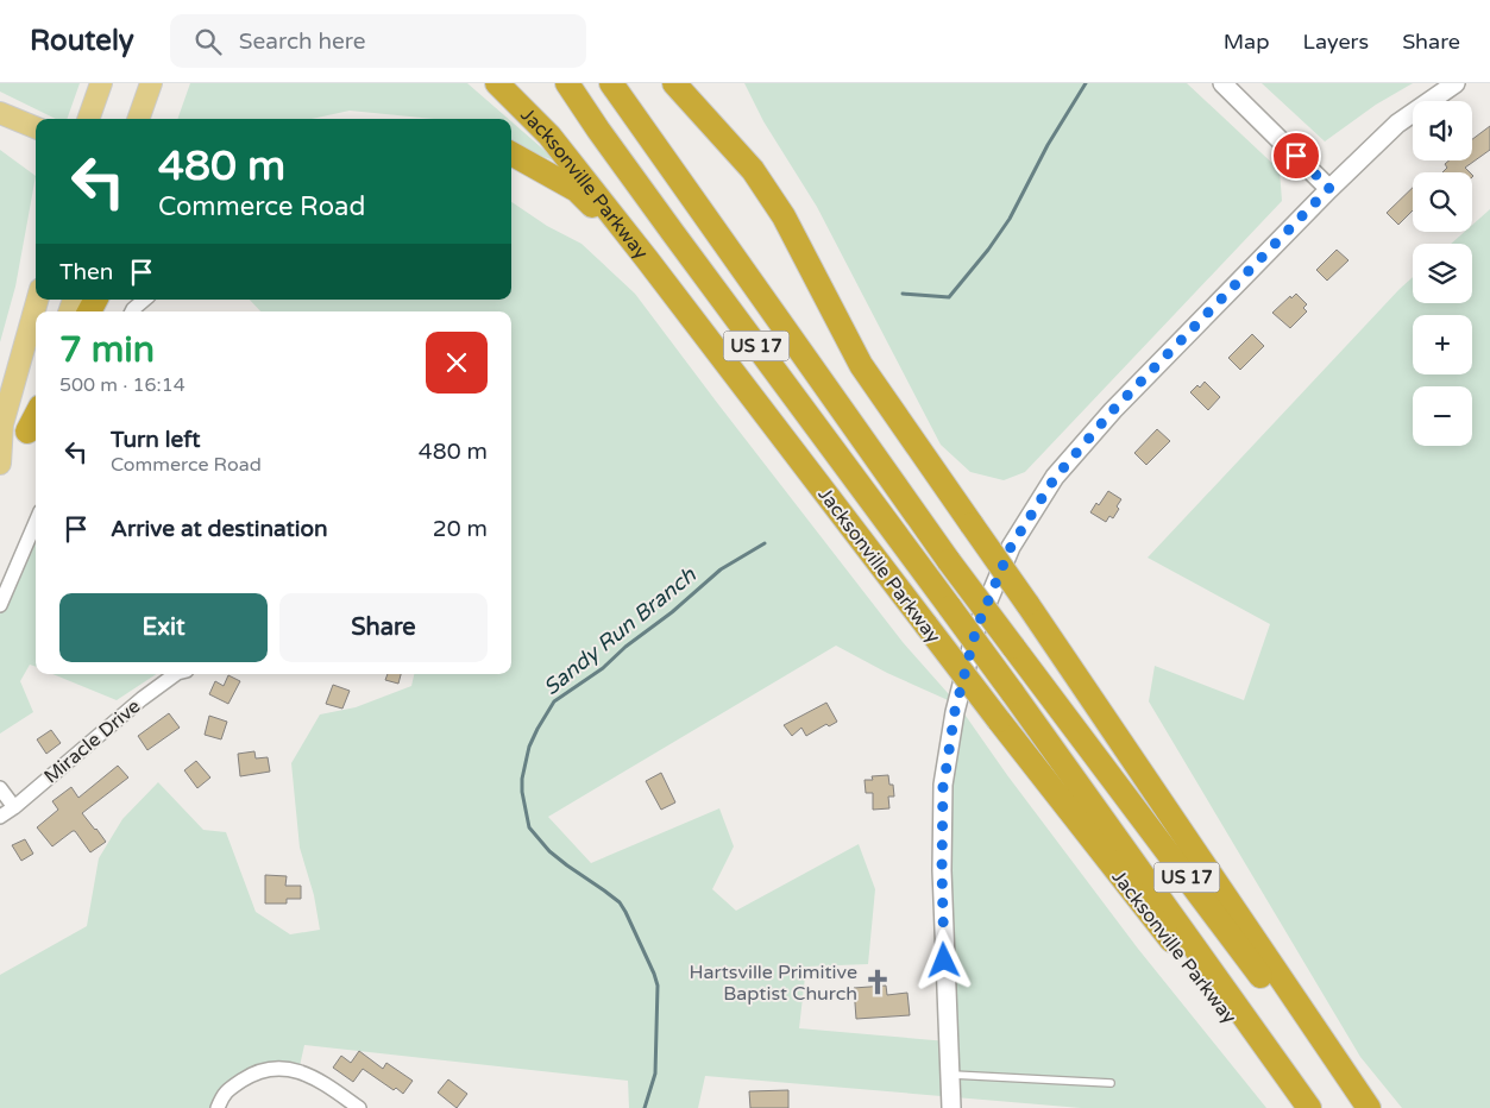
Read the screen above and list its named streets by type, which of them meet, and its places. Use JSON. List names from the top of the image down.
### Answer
{
  "streets": {
    "highway": ["Jacksonville Parkway", "US 17"],
    "street": ["Miracle Drive"]
  },
  "water": ["Sandy Run Branch"],
  "places": {
    "church": ["Hartsville Primitive Baptist Church"]
  },
  "page": {
    "header": "Routely",
    "search": "Search here",
    "nav": ["Map", "Layers", "Share"],
    "map_buttons": ["+", "−"],
    "turn": ["480 m", "Commerce Road"],
    "then": "Then",
    "heading": ["7 min", "500 m · 16:14"],
    "list": [
      {
        "name": "Turn left",
        "note": "Commerce Road",
        "value": "480 m"
      },
      {
        "name": "Arrive at destination",
        "value": "20 m"
      }
    ],
    "buttons": ["Exit", "Share"]
  }
}
